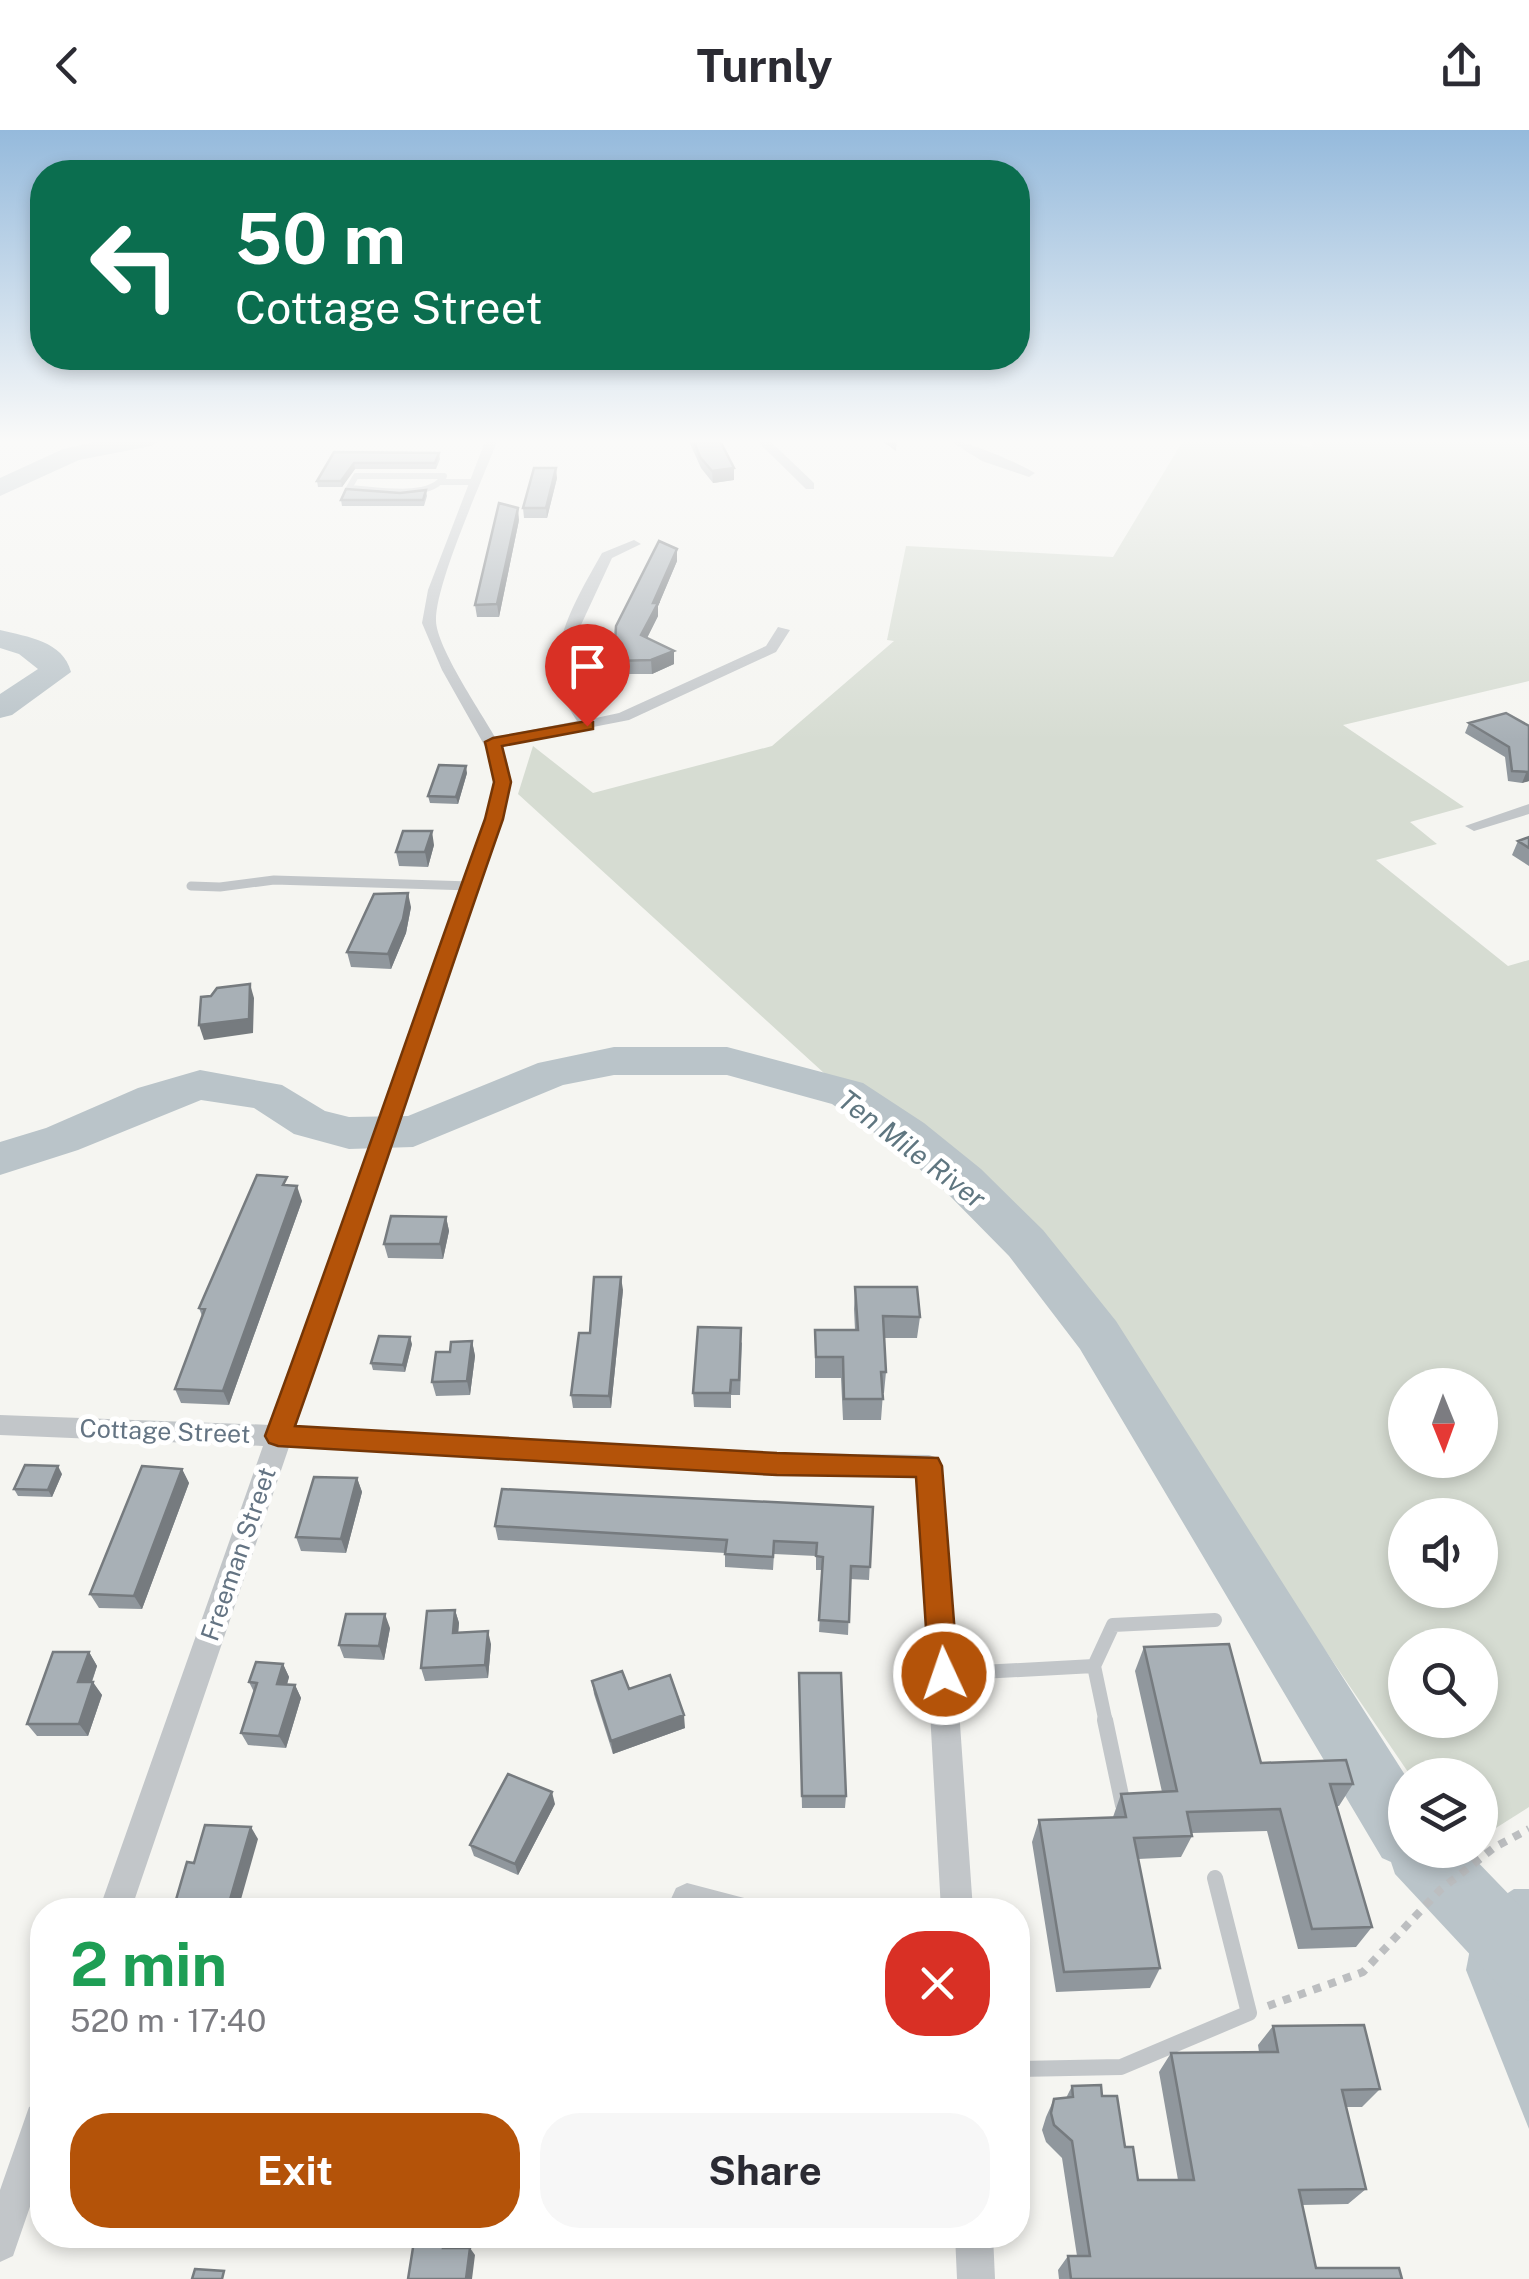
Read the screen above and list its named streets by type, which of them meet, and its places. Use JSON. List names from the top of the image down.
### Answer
{
  "streets": {
    "street": ["Cottage Street", "Freeman Street"]
  },
  "crossings": [
    ["Cottage Street", "Freeman Street"]
  ],
  "water": ["Ten Mile River"],
  "north": "bottom",
  "page": {
    "header": "Turnly",
    "turn": ["50 m", "Cottage Street"],
    "heading": ["2 min", "520 m · 17:40"],
    "buttons": ["Exit", "Share"]
  }
}
